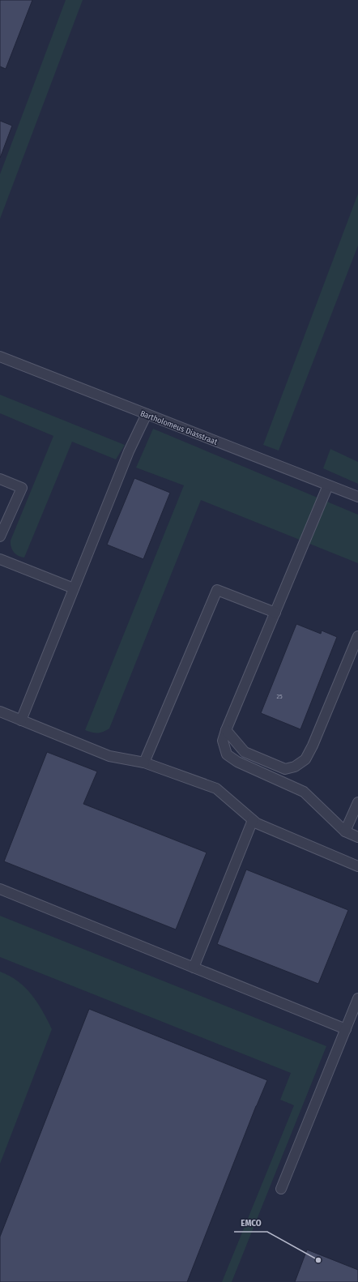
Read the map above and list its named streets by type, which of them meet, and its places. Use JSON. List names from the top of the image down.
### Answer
{
  "streets": {
    "street": ["Bartholomeus Diasstraat"]
  },
  "places": ["EMCO"],
  "house_numbers": ["25"]
}
